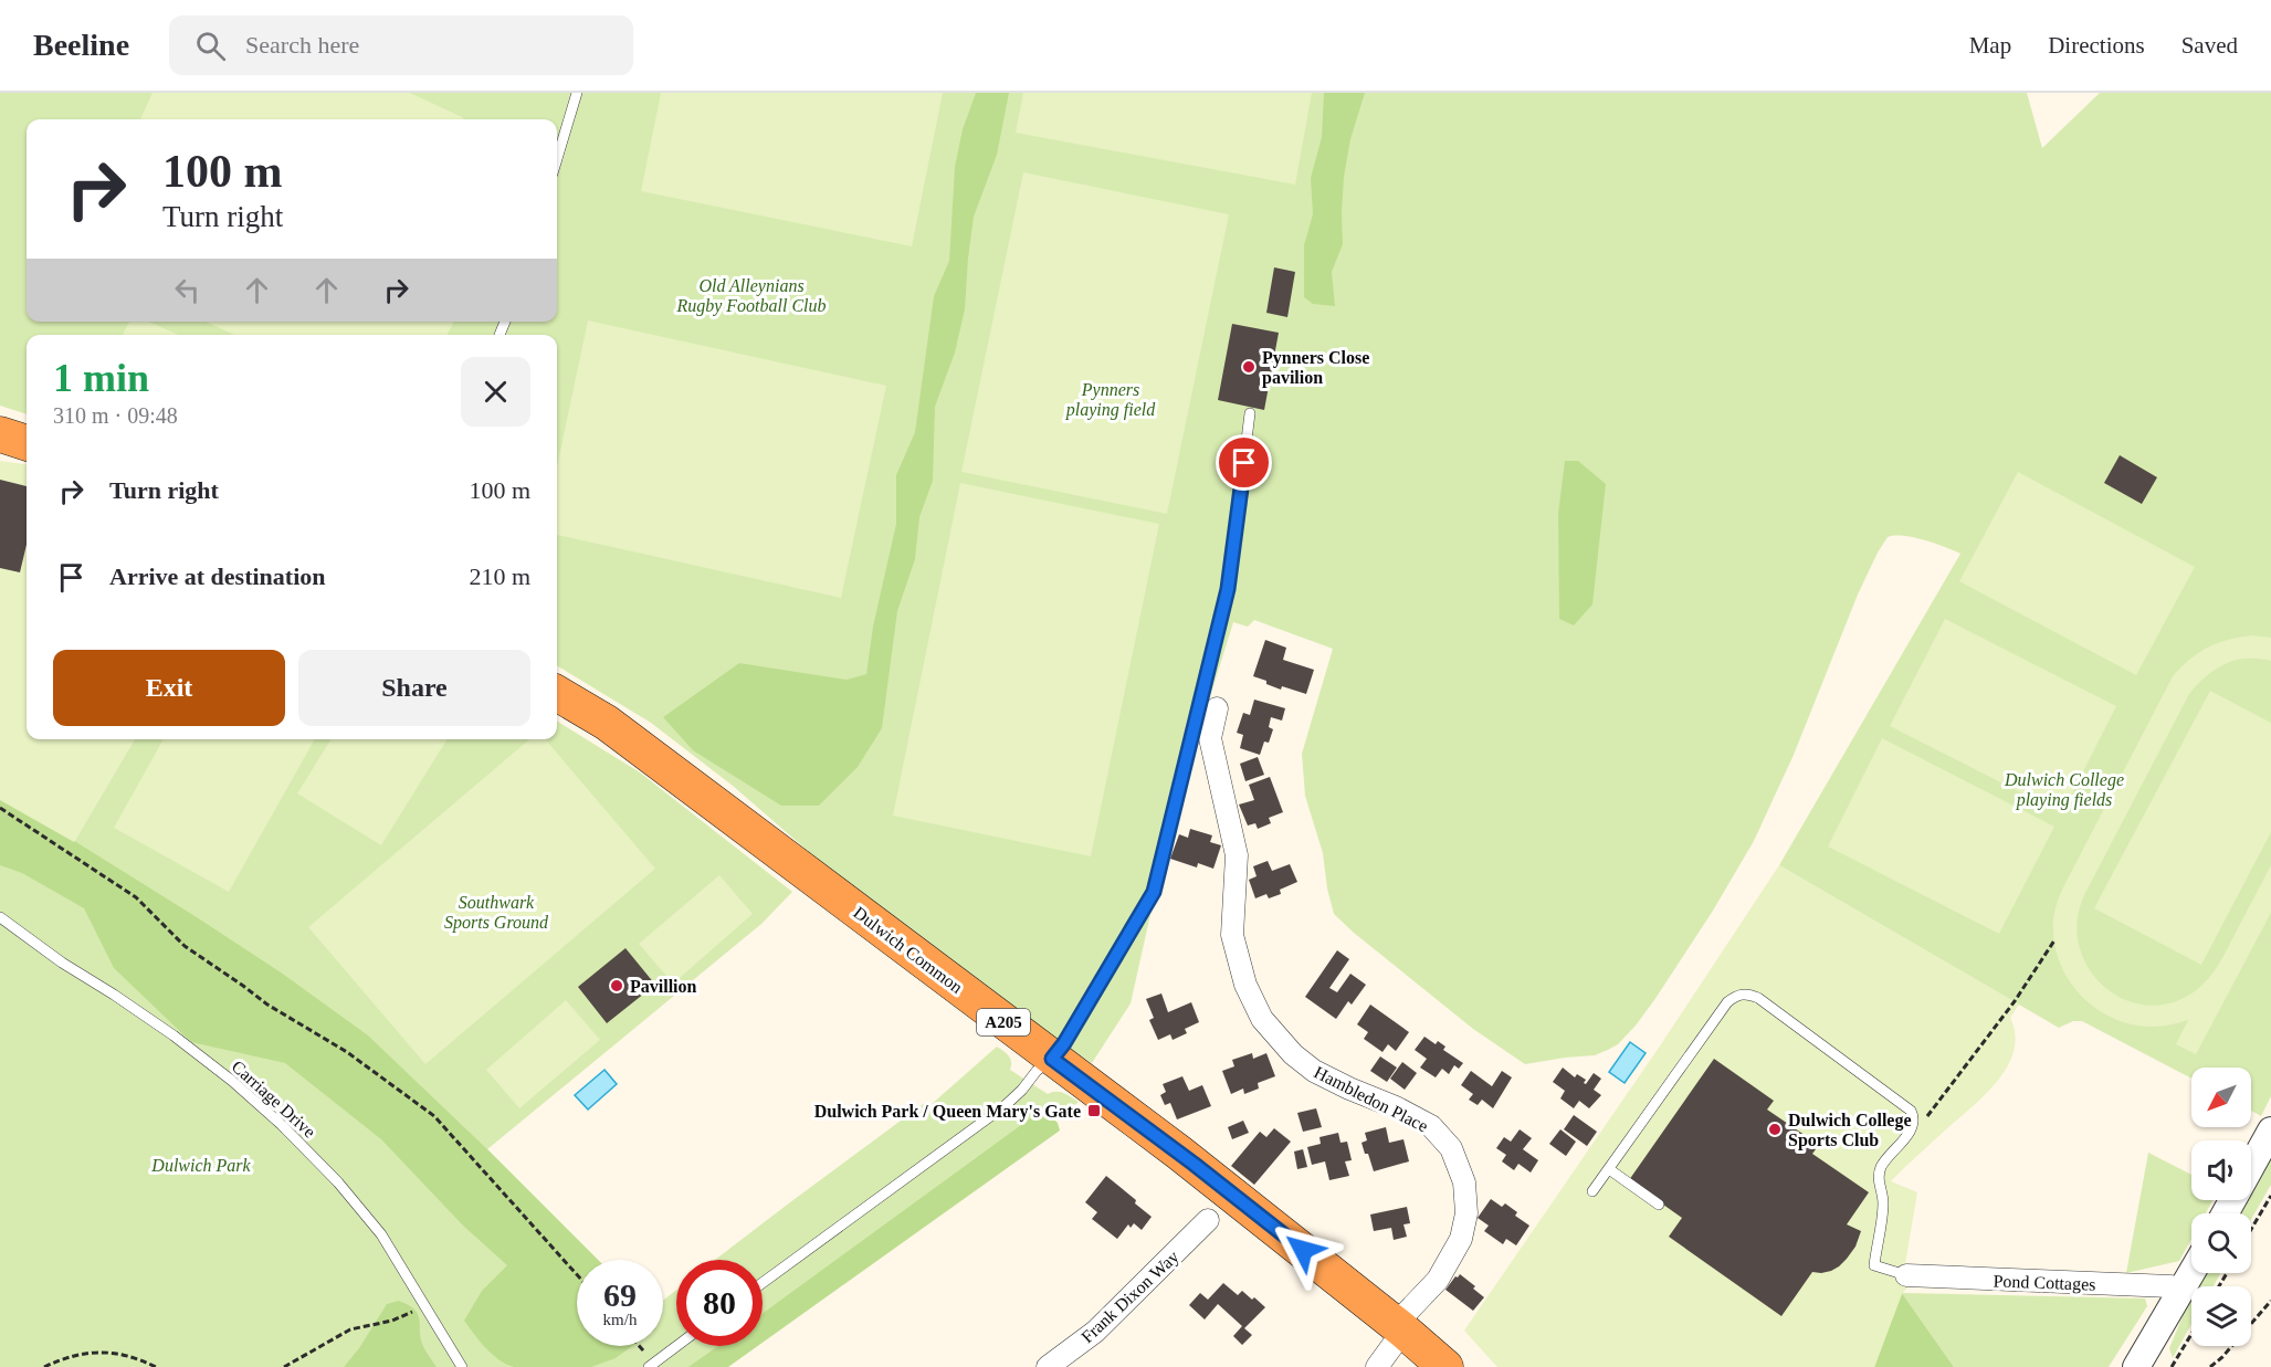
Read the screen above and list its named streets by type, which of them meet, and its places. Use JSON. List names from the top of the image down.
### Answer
{
  "streets": {
    "highway": ["Dulwich Common", "A205"],
    "street": ["Hambledon Place", "Pond Cottages", "Frank Dixon Way"],
    "lane": ["Carriage Drive"]
  },
  "crossings": [
    ["Dulwich Common", "Hambledon Place"]
  ],
  "parks": [
    "Old Alleynians Rugby Football Club",
    "Pynners playing field",
    "Dulwich College playing fields",
    "Southwark Sports Ground",
    "Dulwich Park"
  ],
  "places": {
    "other": ["Pynners Close pavilion", "Pavillion", "Dulwich College Sports Club"],
    "transit": ["Dulwich Park / Queen Mary's Gate"]
  },
  "north": "bottom left",
  "page": {
    "header": "Beeline",
    "search": "Search here",
    "nav": ["Map", "Directions", "Saved"],
    "turn": ["100 m", "Turn right"],
    "heading": ["1 min", "310 m · 09:48"],
    "list": [
      {
        "name": "Turn right",
        "value": "100 m"
      },
      {
        "name": "Arrive at destination",
        "value": "210 m"
      }
    ],
    "buttons": ["Exit", "Share"],
    "speed": "69 km/h",
    "limit": "80"
  }
}
